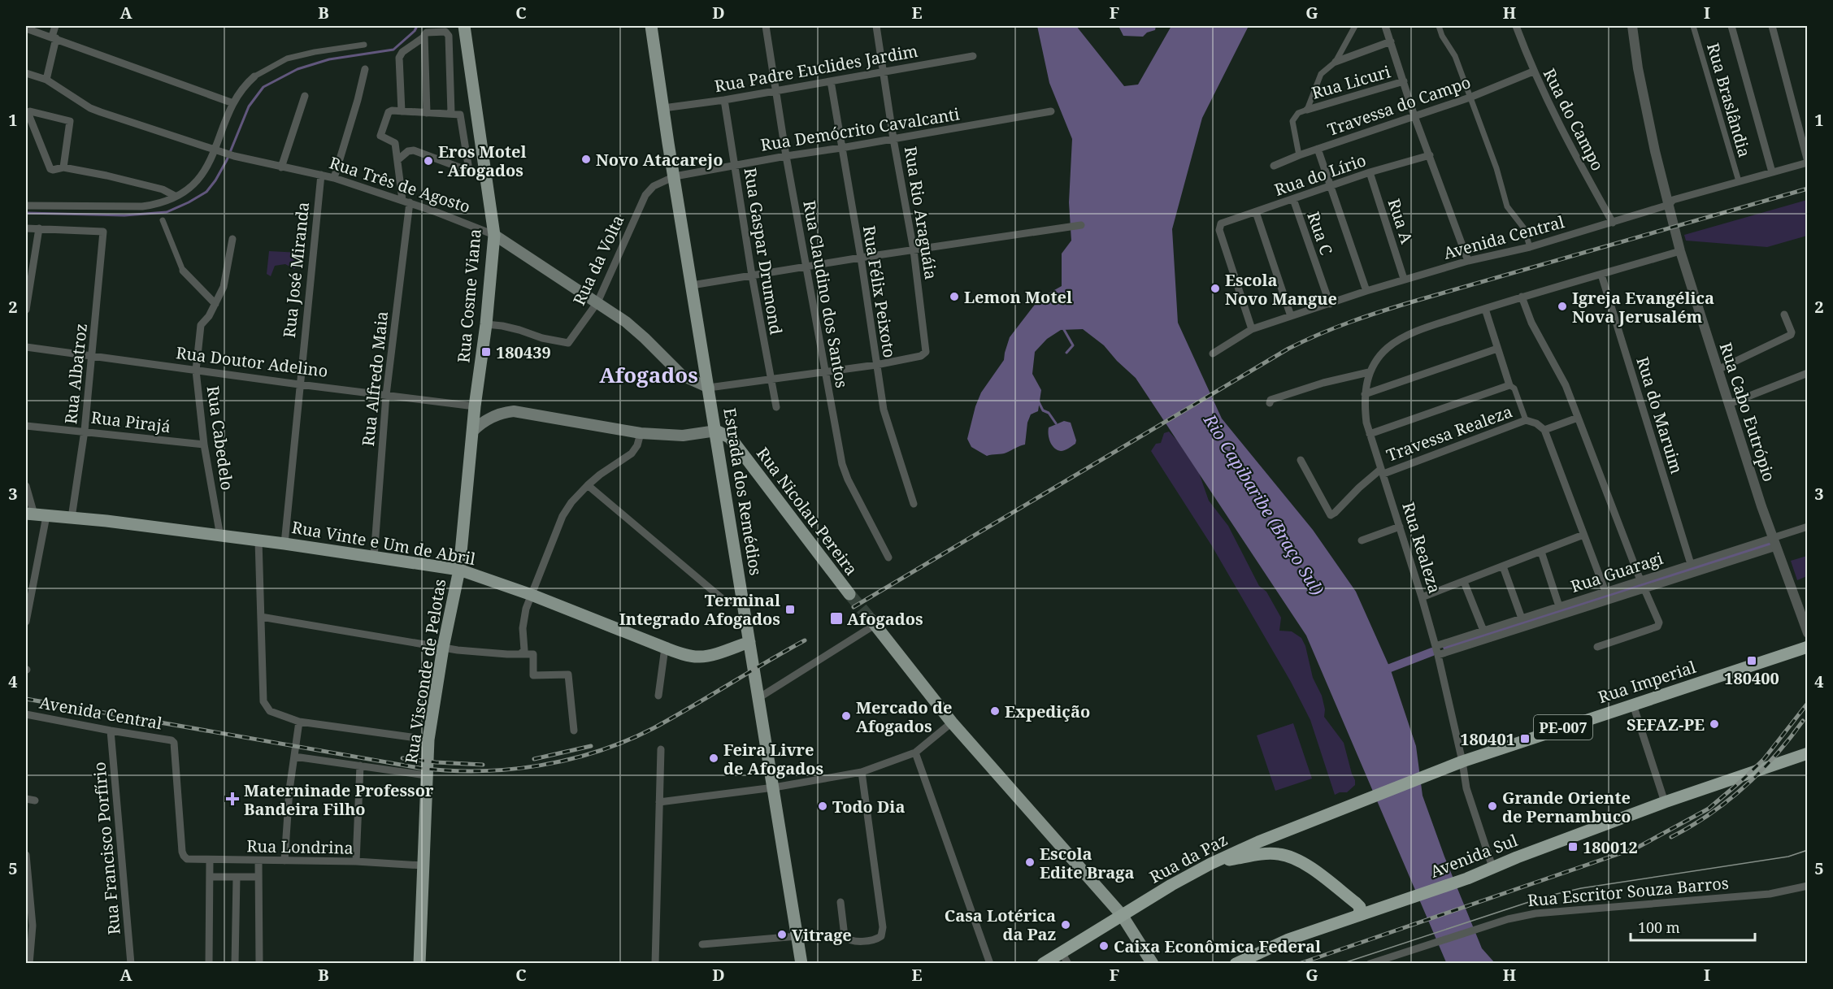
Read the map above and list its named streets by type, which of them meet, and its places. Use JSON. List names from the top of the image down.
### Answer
{
  "streets": {
    "highway": [
      "Rua Imperial",
      "PE-007",
      "Avenida Sul",
      "Rua da Paz"
    ],
    "main road": [
      "Rua Três de Agosto",
      "Rua Cosme Viana",
      "Estrada dos Remédios",
      "Rua Nicolau Pereira",
      "Rua Vinte e Um de Abril",
      "Rua Visconde de Pelotas"
    ],
    "street": [
      "Rua Padre Euclides Jardim",
      "Rua Licuri",
      "Rua Braslândia",
      "Travessa do Campo",
      "Rua do Campo",
      "Rua Demócrito Cavalcanti",
      "Rua do Lírio",
      "Rua Rio Araguáia",
      "Rua A",
      "Rua C",
      "Avenida Central",
      "Rua Gaspar Drumond",
      "Rua da Volta",
      "Rua José Miranda",
      "Rua Félix Peixoto",
      "Rua Claudino dos Santos",
      "Rua Doutor Adelino",
      "Rua Albatroz",
      "Rua Alfredo Maia",
      "Rua Cabo Eutrópio",
      "Rua do Maruim",
      "Rua Pirajá",
      "Travessa Realeza",
      "Rua Cabedelo",
      "Rua Realeza",
      "Rua Guaragi",
      "Rua Londrina",
      "Rua Francisco Porfírio",
      "Rua Escritor Souza Barros"
    ]
  },
  "crossings": [
    ["Rua Padre Euclides Jardim", "Rua Rio Araguáia"],
    ["Rua Padre Euclides Jardim", "Rua Gaspar Drumond"],
    ["Rua Padre Euclides Jardim", "Rua Félix Peixoto"],
    ["Rua Padre Euclides Jardim", "Rua Claudino dos Santos"],
    ["Rua Padre Euclides Jardim", "Estrada dos Remédios"],
    ["Rua Braslândia", "Avenida Central"],
    ["Travessa do Campo", "Rua do Campo"],
    ["Rua do Campo", "Avenida Central"],
    ["Rua Demócrito Cavalcanti", "Rua Rio Araguáia"],
    ["Rua Demócrito Cavalcanti", "Rua Gaspar Drumond"],
    ["Rua Demócrito Cavalcanti", "Rua da Volta"],
    ["Rua Demócrito Cavalcanti", "Rua Félix Peixoto"],
    ["Rua Demócrito Cavalcanti", "Rua Claudino dos Santos"],
    ["Rua Demócrito Cavalcanti", "Estrada dos Remédios"],
    ["Rua do Lírio", "Rua A"],
    ["Rua do Lírio", "Rua C"],
    ["Rua do Lírio", "Avenida Central"],
    ["Rua Três de Agosto", "Rua da Volta"],
    ["Rua Três de Agosto", "Rua José Miranda"],
    ["Rua Três de Agosto", "Rua Cosme Viana"],
    ["Rua Três de Agosto", "Rua Alfredo Maia"],
    ["Rua Três de Agosto", "Estrada dos Remédios"],
    ["Rua Rio Araguáia", "Rua Félix Peixoto"],
    ["Rua A", "Avenida Central"],
    ["Rua C", "Avenida Central"],
    ["Avenida Central", "Rua Cabo Eutrópio"],
    ["Avenida Central", "Rua Londrina"],
    ["Avenida Central", "Rua Francisco Porfírio"],
    ["Rua da Volta", "Rua Cosme Viana"],
    ["Rua da Volta", "Estrada dos Remédios"],
    ["Rua José Miranda", "Rua Doutor Adelino"],
    ["Rua José Miranda", "Rua Vinte e Um de Abril"],
    ["Rua Cosme Viana", "Rua Doutor Adelino"],
    ["Rua Cosme Viana", "Rua Vinte e Um de Abril"],
    ["Rua Cosme Viana", "Rua Visconde de Pelotas"],
    ["Rua Doutor Adelino", "Rua Albatroz"],
    ["Rua Doutor Adelino", "Rua Alfredo Maia"],
    ["Rua Doutor Adelino", "Rua Cabedelo"],
    ["Rua Albatroz", "Rua Pirajá"],
    ["Rua Albatroz", "Rua Vinte e Um de Abril"],
    ["Rua Alfredo Maia", "Rua Vinte e Um de Abril"],
    ["Rua Cabo Eutrópio", "Rua Guaragi"],
    ["Rua do Maruim", "Rua Guaragi"],
    ["Rua Pirajá", "Rua Cabedelo"],
    ["Travessa Realeza", "Rua Realeza"],
    ["Rua Cabedelo", "Rua Vinte e Um de Abril"],
    ["Estrada dos Remédios", "Rua Nicolau Pereira"],
    ["Estrada dos Remédios", "Rua Vinte e Um de Abril"],
    ["Rua Vinte e Um de Abril", "Rua Visconde de Pelotas"],
    ["Rua Realeza", "Rua Guaragi"],
    ["Rua Realeza", "Rua Imperial"],
    ["Rua Realeza", "Avenida Sul"],
    ["Rua Visconde de Pelotas", "Rua Londrina"],
    ["Rua Imperial", "Rua da Paz"]
  ],
  "districts": ["Afogados"],
  "water": ["Rio Capibaribe (Braço Sul)"],
  "places": {
    "other": [
      "Novo Atacarejo",
      "Eros Motel - Afogados",
      "Escola Novo Mangue",
      "Lemon Motel",
      "Igreja Evangélica Nova Jerusalém",
      "Expedição",
      "Mercado de Afogados",
      "SEFAZ-PE",
      "Feira Livre de Afogados",
      "Todo Dia",
      "Grande Oriente de Pernambuco",
      "Escola Edite Braga",
      "Casa Lotérica da Paz",
      "Vitrage",
      "Caixa Econômica Federal"
    ],
    "transit": [
      "180439",
      "Terminal Integrado Afogados",
      "Afogados",
      "180400",
      "180401",
      "180012"
    ],
    "health": ["Materninade Professor Bandeira Filho"]
  },
  "scale_bar": "100 m",
  "grid": {
    "columns": [
      "A",
      "B",
      "C",
      "D",
      "E",
      "F",
      "G",
      "H",
      "I"
    ],
    "rows": [
      "1",
      "2",
      "3",
      "4",
      "5"
    ]
  }
}
